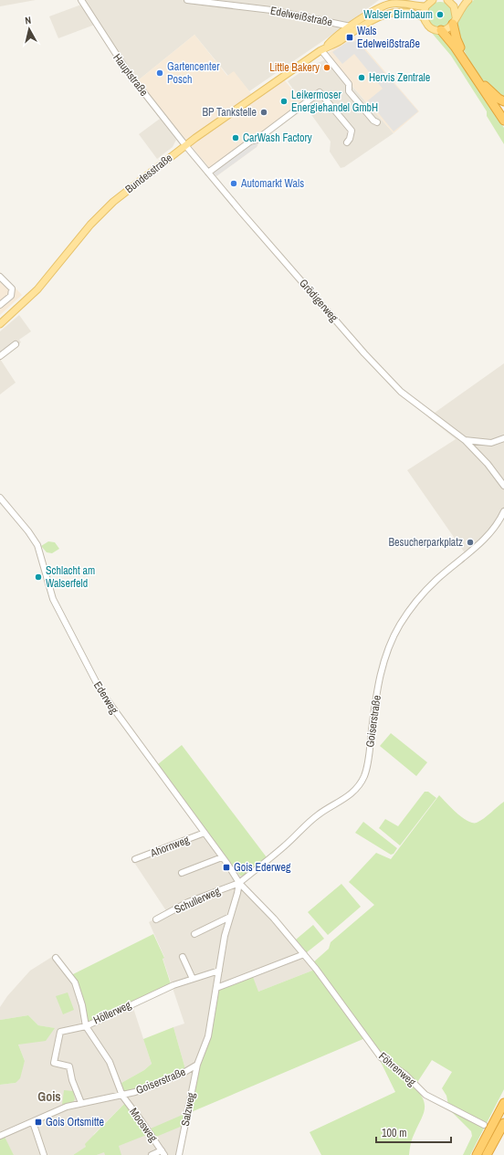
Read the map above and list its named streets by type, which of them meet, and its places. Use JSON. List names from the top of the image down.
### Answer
{
  "streets": {
    "main road": ["Bundesstraße"],
    "street": [
      "Edelweißstraße",
      "Hauptstraße",
      "Grödigerweg",
      "Ederweg",
      "Goiserstraße",
      "Ahornweg",
      "Schullerweg",
      "Höllerweg",
      "Föhrenweg",
      "Salzweg",
      "Moosweg"
    ]
  },
  "crossings": [
    ["Edelweißstraße", "Bundesstraße"],
    ["Hauptstraße", "Bundesstraße"],
    ["Hauptstraße", "Grödigerweg"],
    ["Bundesstraße", "Grödigerweg"],
    ["Ederweg", "Goiserstraße"],
    ["Ederweg", "Ahornweg"],
    ["Ederweg", "Schullerweg"],
    ["Ederweg", "Föhrenweg"],
    ["Goiserstraße", "Schullerweg"],
    ["Goiserstraße", "Höllerweg"],
    ["Goiserstraße", "Föhrenweg"],
    ["Goiserstraße", "Salzweg"],
    ["Goiserstraße", "Moosweg"],
    ["Schullerweg", "Föhrenweg"],
    ["Höllerweg", "Moosweg"]
  ],
  "districts": ["Gois"],
  "places": {
    "other": [
      "Walser Birnbaum",
      "Little Bakery",
      "Gartencenter Posch",
      "Hervis Zentrale",
      "Leikermoser Energiehandel GmbH",
      "BP Tankstelle",
      "CarWash Factory",
      "Automarkt Wals",
      "Besucherparkplatz",
      "Schlacht am Walserfeld"
    ],
    "transit": ["Wals Edelweißstraße", "Gois Ederweg", "Gois Ortsmitte"]
  },
  "scale_bar": "100 m",
  "north": "top"
}
